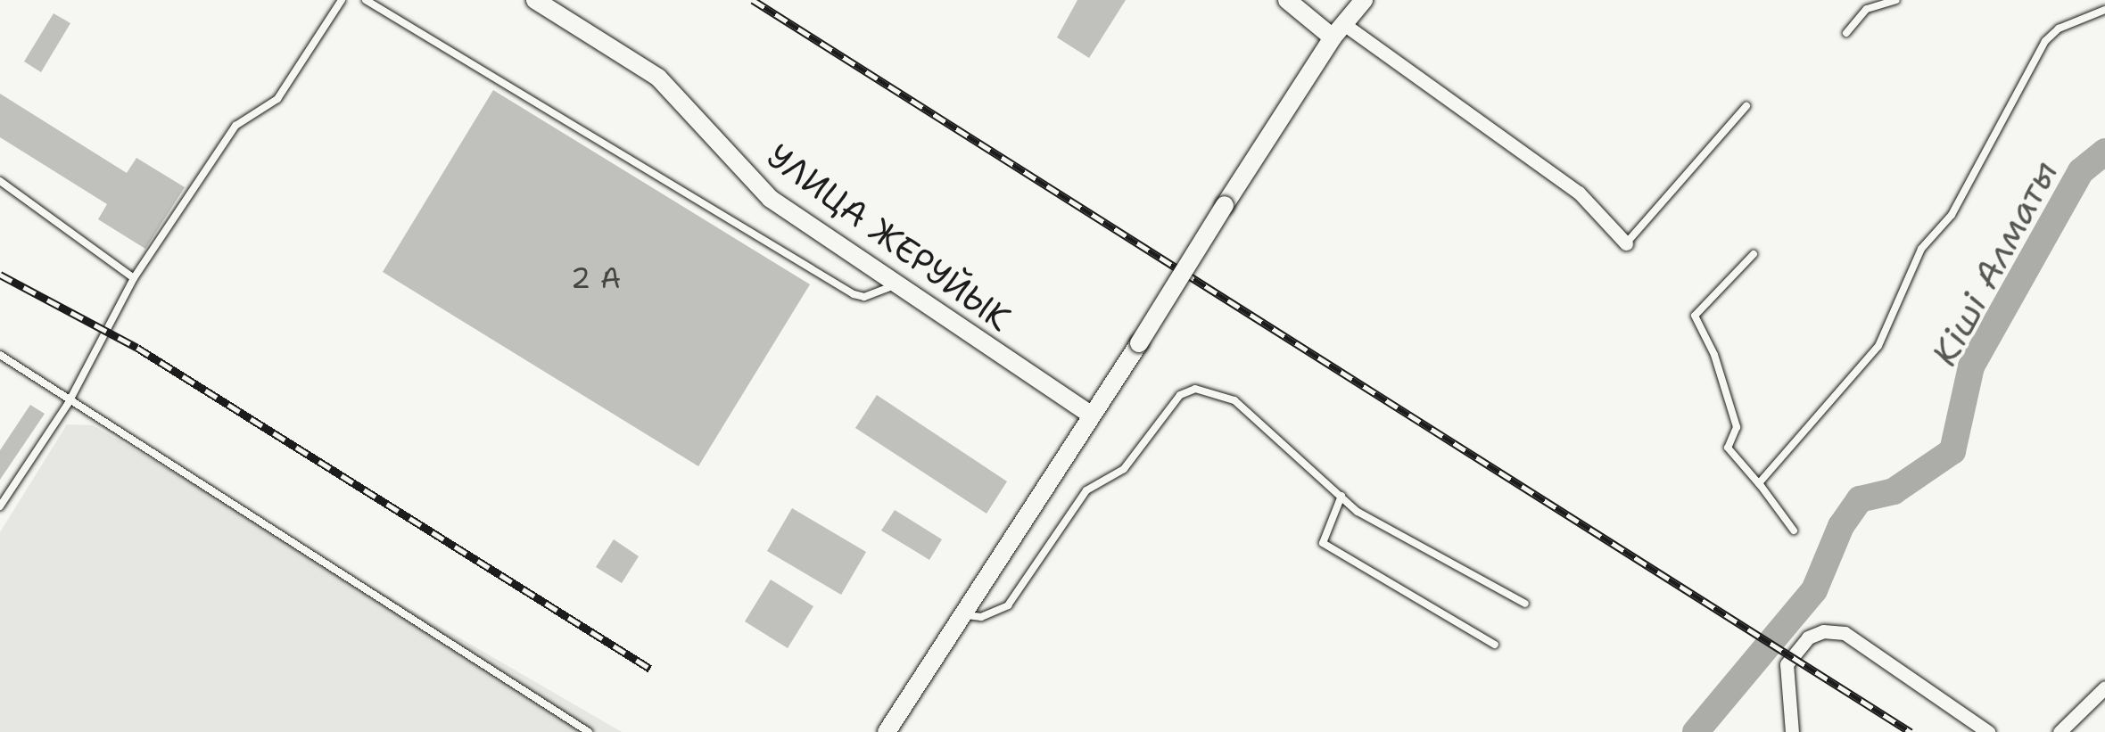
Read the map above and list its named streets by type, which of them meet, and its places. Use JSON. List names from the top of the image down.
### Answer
{
  "streets": {
    "main road": ["УЛИЦА ЖЕРУЙЫК"]
  },
  "water": ["Кіші Алматы"],
  "house_numbers": ["2 А"]
}
